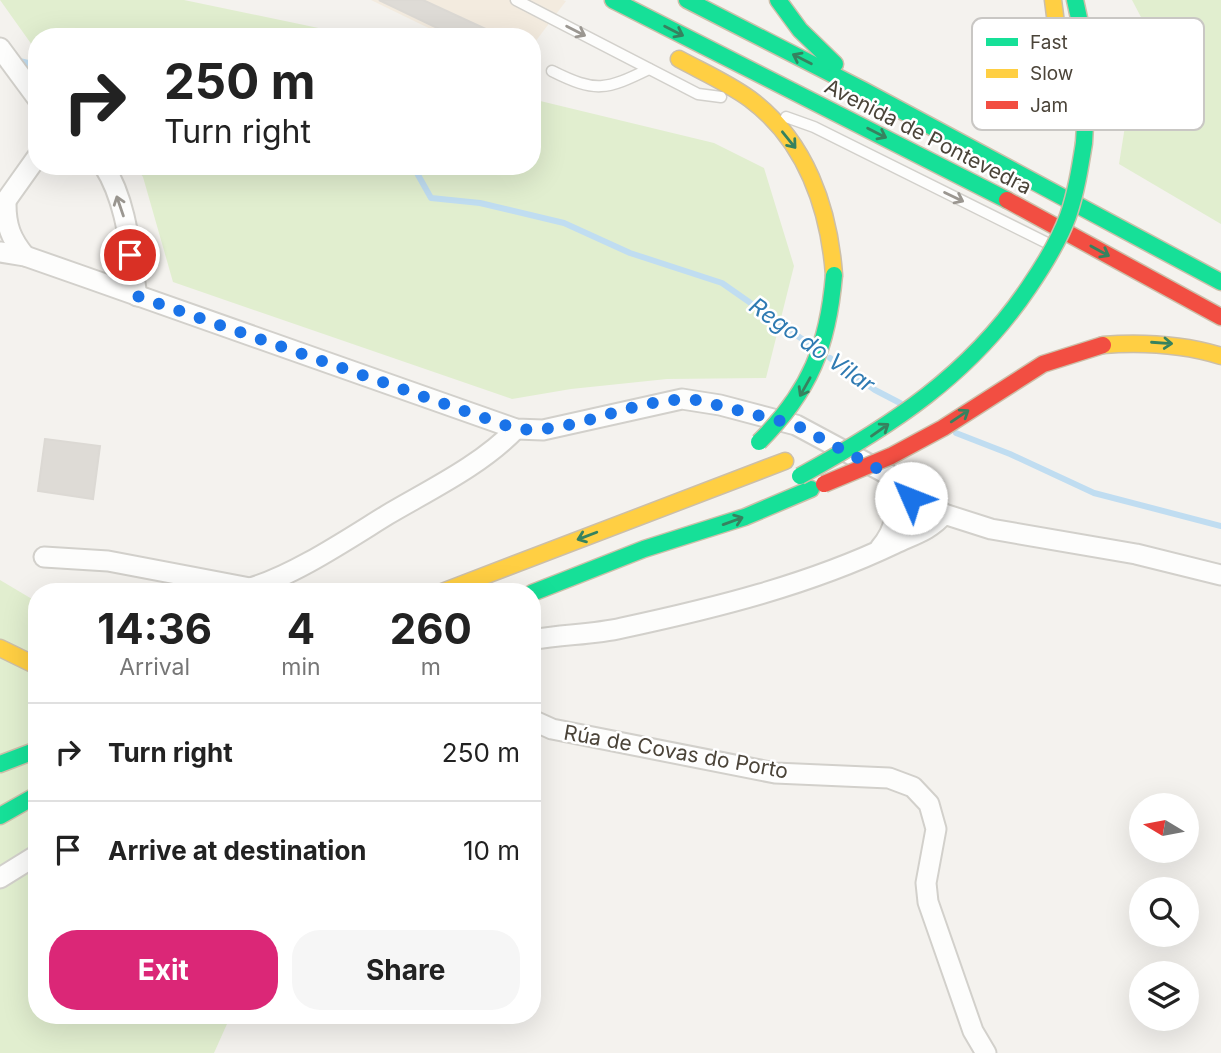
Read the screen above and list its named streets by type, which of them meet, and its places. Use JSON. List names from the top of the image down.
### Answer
{
  "streets": {
    "highway": ["Avenida de Pontevedra"],
    "street": ["Rúa de Covas do Porto"]
  },
  "water": ["Rego do Vilar"],
  "legend": ["Fast", "Slow", "Jam"],
  "north": "left",
  "page": {
    "turn": ["250 m", "Turn right"],
    "eta": [
      "14:36",
      "Arrival",
      "4",
      "min",
      "260",
      "m"
    ],
    "list": [
      {
        "name": "Turn right",
        "value": "250 m"
      },
      {
        "name": "Arrive at destination",
        "value": "10 m"
      }
    ],
    "buttons": ["Exit", "Share"]
  }
}
